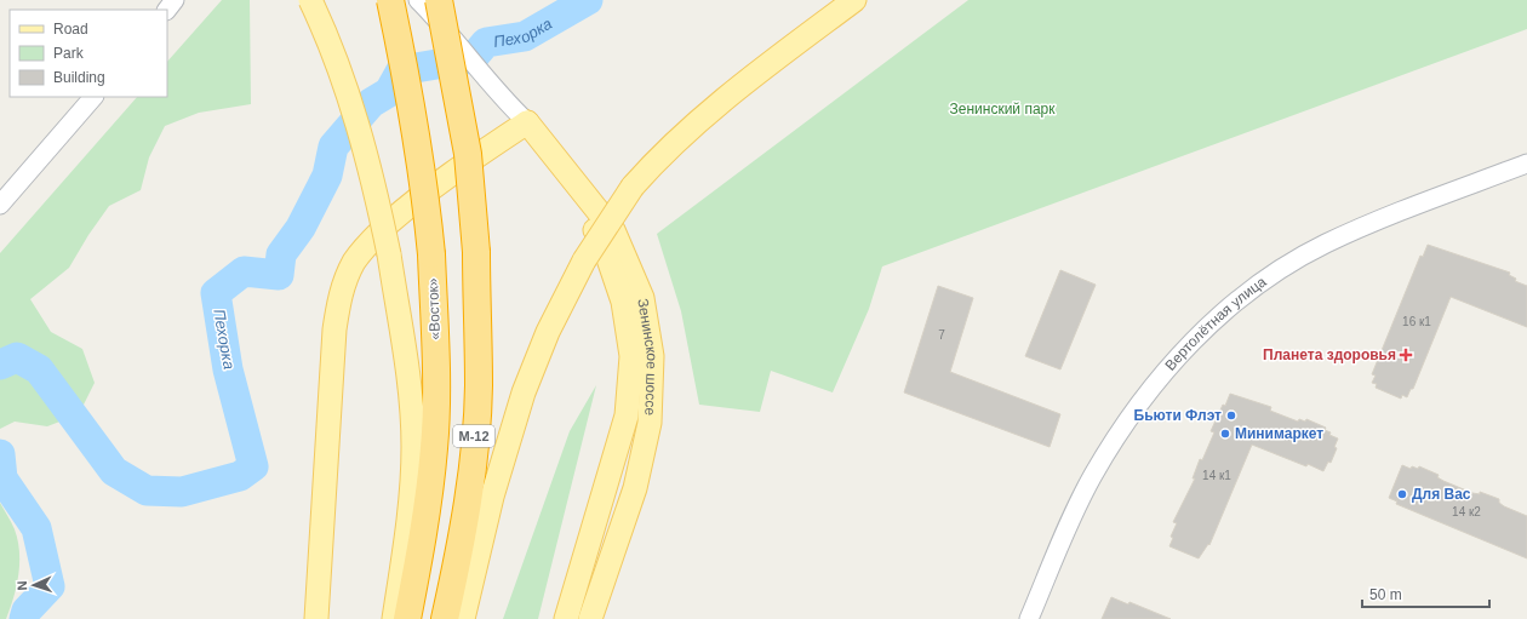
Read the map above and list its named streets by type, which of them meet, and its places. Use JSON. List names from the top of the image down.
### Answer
{
  "streets": {
    "highway": ["«Восток»", "М-12"],
    "main road": ["Зенинское шоссе"],
    "street": ["Вертолётная улица"]
  },
  "water": ["Пехорка"],
  "parks": ["Зенинский парк"],
  "places": {
    "health": ["Планета здоровья"],
    "other": ["Бьюти Флэт", "Минимаркет", "Для Вас"]
  },
  "house_numbers": [
    "16 к1",
    "7",
    "14 к1",
    "14 к2"
  ],
  "legend": ["Road", "Park", "Building"],
  "scale_bar": "50 m",
  "north": "left"
}
